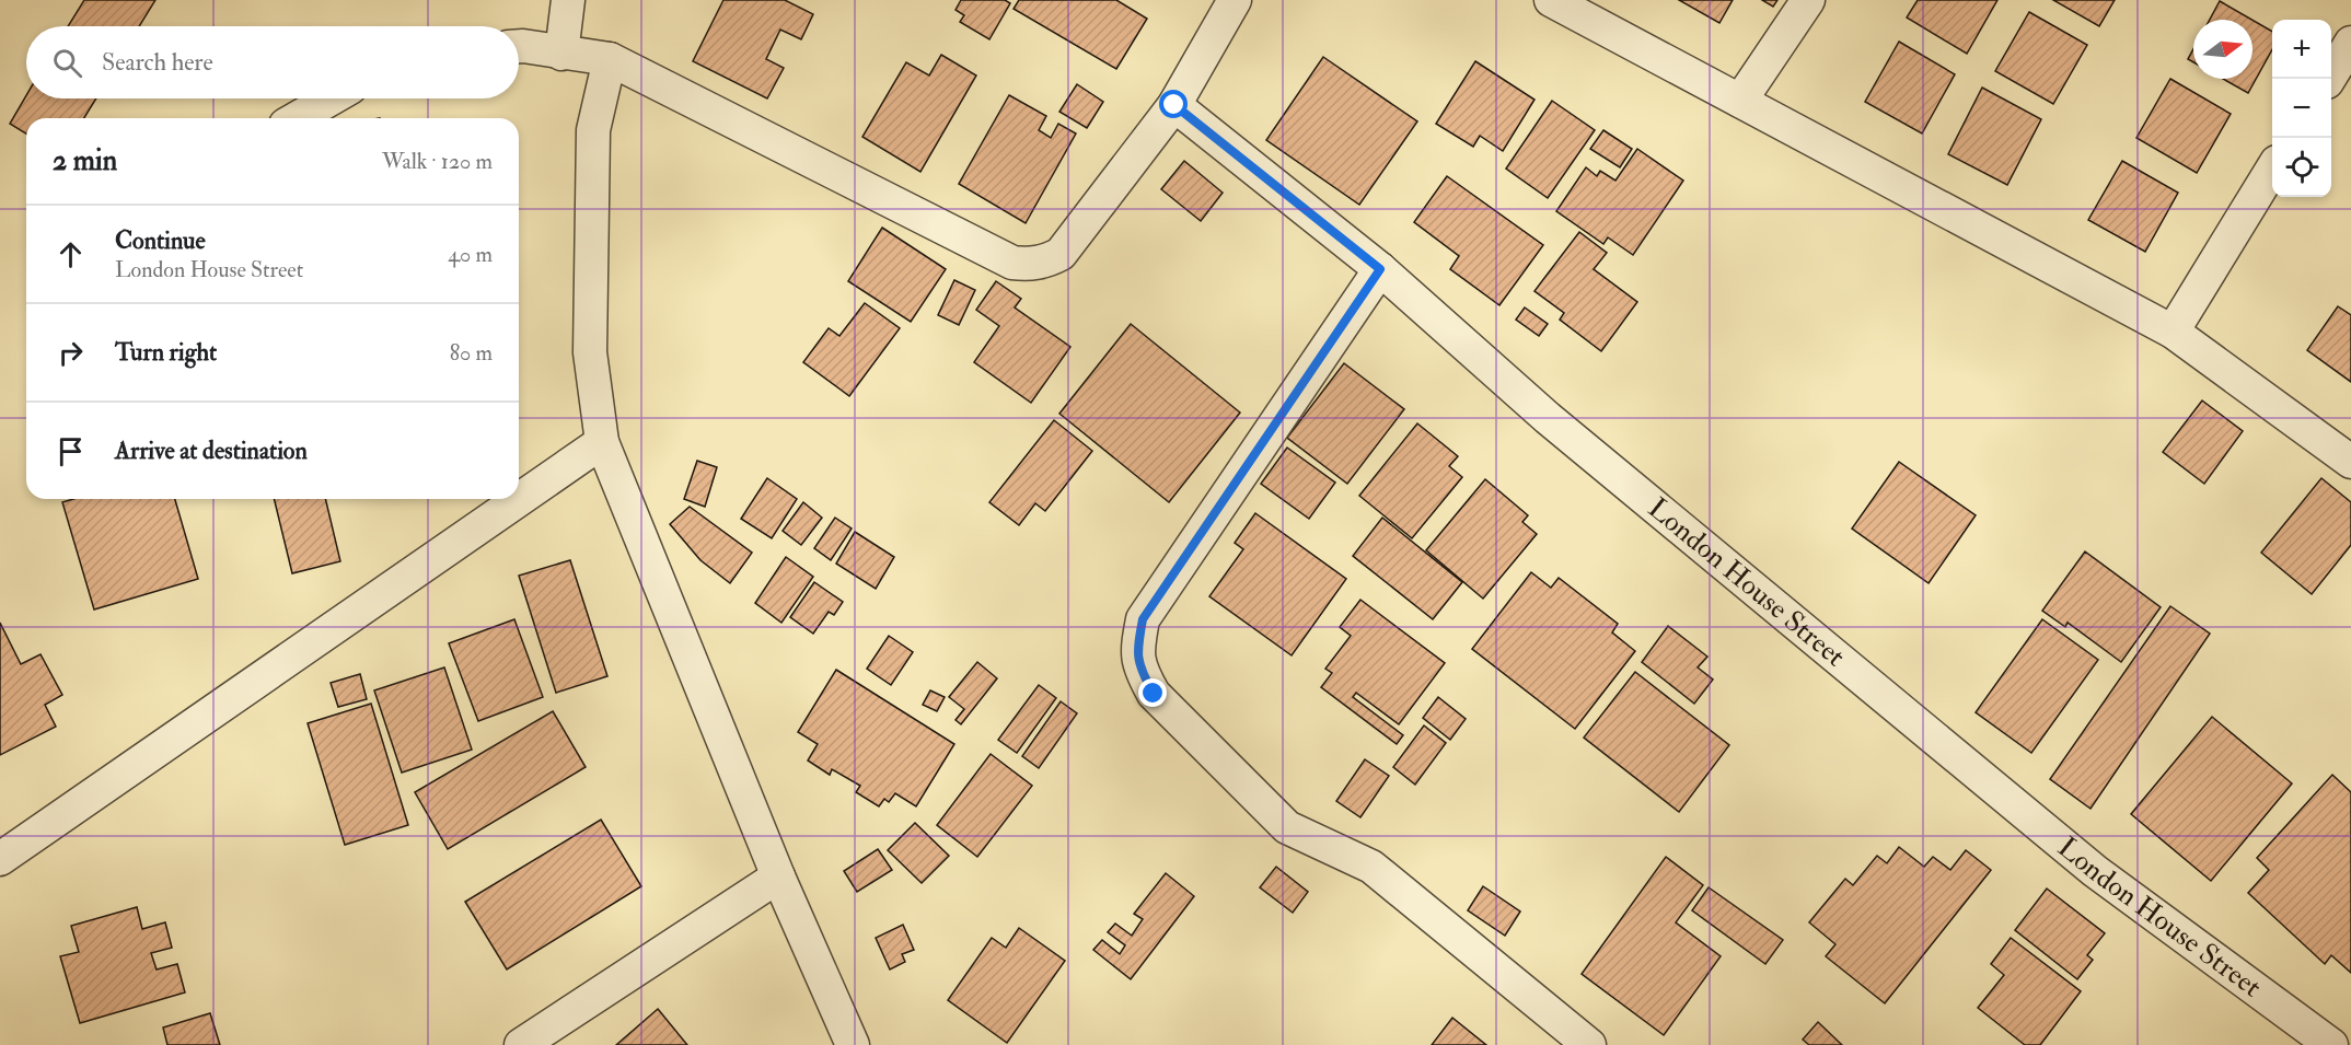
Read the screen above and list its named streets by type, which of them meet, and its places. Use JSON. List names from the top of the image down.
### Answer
{
  "streets": {
    "street": ["London House Street"]
  },
  "north": "right",
  "page": {
    "map_buttons": ["+", "−"],
    "search": "Search here",
    "heading": ["2 min", "Walk · 120 m"],
    "list": [
      ["Continue", "London House Street", "40 m"],
      ["Turn right", "80 m"],
      "Arrive at destination"
    ]
  }
}
